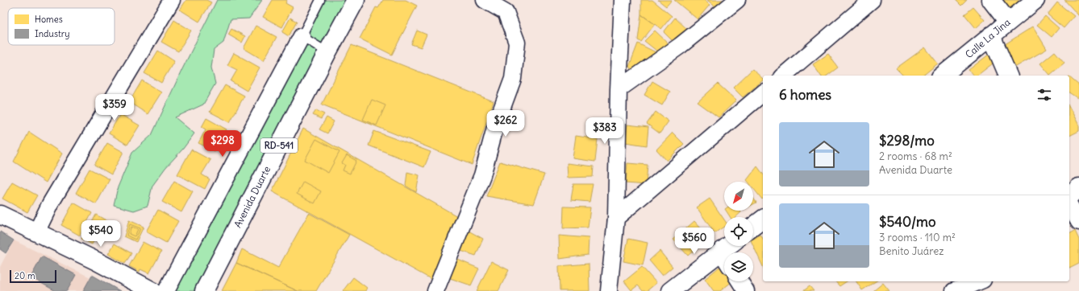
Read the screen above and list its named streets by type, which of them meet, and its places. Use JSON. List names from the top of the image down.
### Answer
{
  "streets": {
    "main road": ["Calle La Jina", "RD-541", "Avenida Duarte"]
  },
  "legend": ["Homes", "Industry"],
  "scale_bar": "20 m",
  "north": "bottom left",
  "page": {
    "heading": "6 homes",
    "price": [
      "$359",
      "$262",
      "$383",
      "$298",
      "$540",
      "$560"
    ],
    "list": [
      {
        "name": "$298/mo",
        "note": "2 rooms · 68 m² · Avenida Duarte"
      },
      {
        "name": "$540/mo",
        "note": "3 rooms · 110 m² · Benito Juárez"
      }
    ],
    "scale": "20 m"
  }
}
